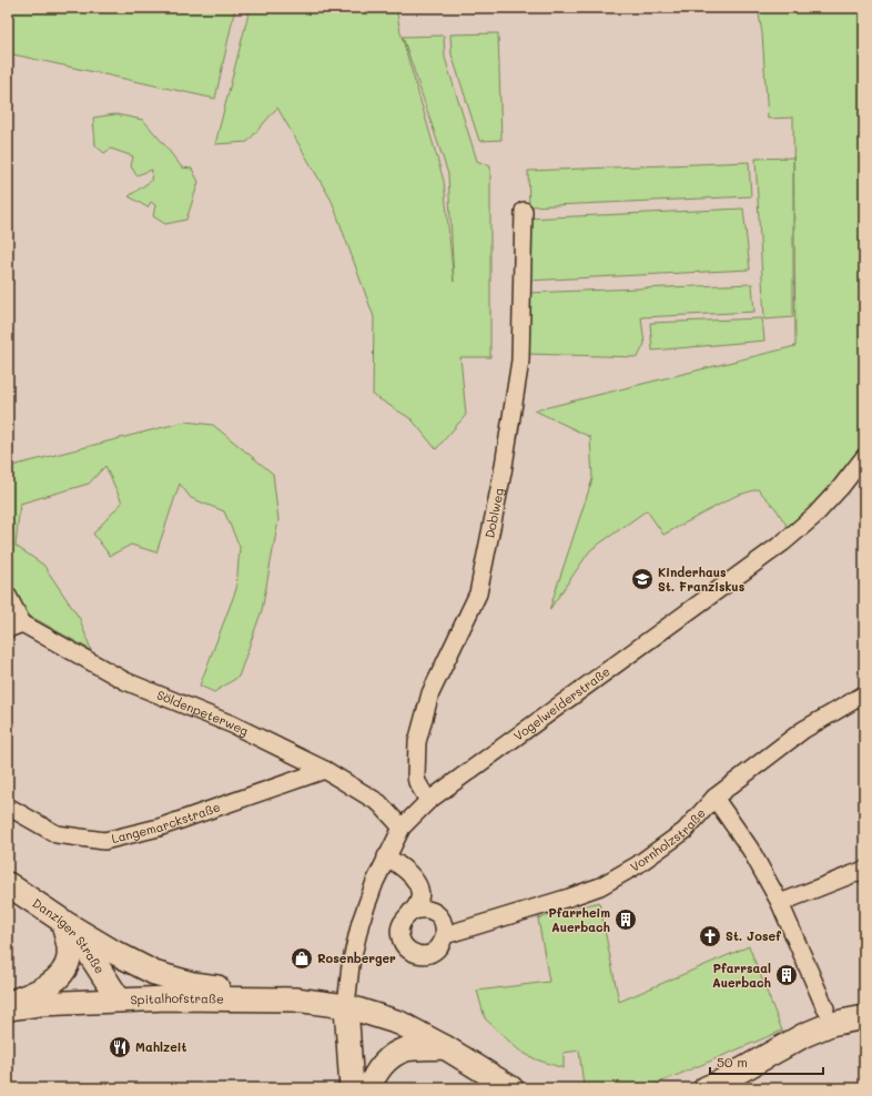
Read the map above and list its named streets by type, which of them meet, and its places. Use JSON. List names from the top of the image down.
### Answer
{
  "streets": {
    "street": [
      "Doblweg",
      "Vogelweiderstraße",
      "Söldenpeterweg",
      "Langemarckstraße",
      "Vornholzstraße",
      "Danziger Straße",
      "Spitalhofstraße"
    ]
  },
  "crossings": [
    ["Doblweg", "Vogelweiderstraße"],
    ["Vogelweiderstraße", "Söldenpeterweg"],
    ["Vogelweiderstraße", "Spitalhofstraße"],
    ["Söldenpeterweg", "Langemarckstraße"],
    ["Danziger Straße", "Spitalhofstraße"]
  ],
  "places": {
    "school or university": ["Kinderhaus St. Franziskus"],
    "building": ["Pfarrheim Auerbach", "Pfarrsaal Auerbach"],
    "church": ["St. Josef"],
    "shop": ["Rosenberger"],
    "restaurant": ["Mahlzeit"]
  },
  "scale_bar": "50 m"
}
